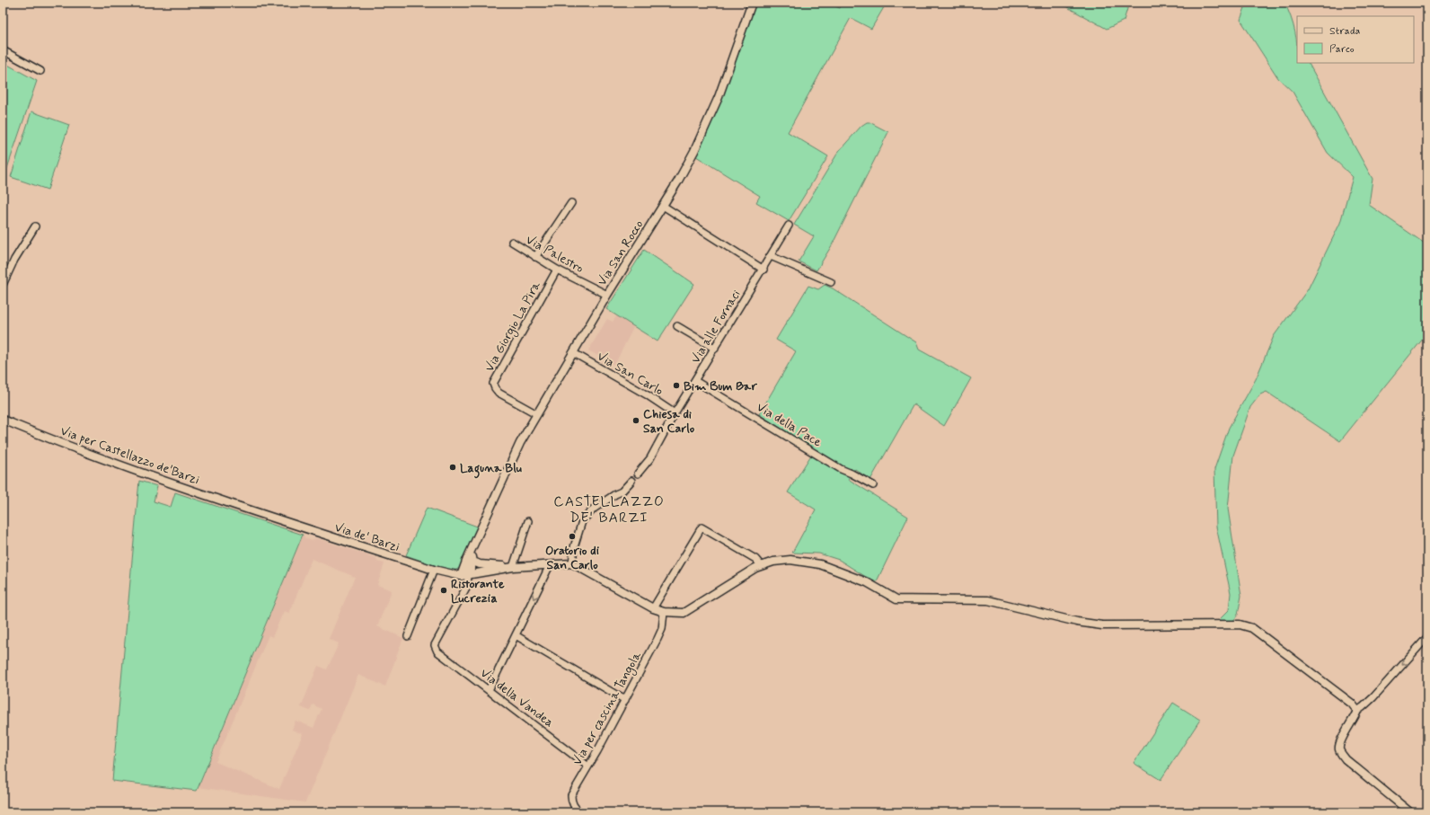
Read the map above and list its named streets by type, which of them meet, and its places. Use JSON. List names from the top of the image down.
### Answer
{
  "streets": {
    "street": [
      "Via San Rocco",
      "Via Palestro",
      "Via Giorgio La Pira",
      "Via alle Fornaci",
      "Via San Carlo",
      "Via della Pace",
      "Via per Castellazzo de'Barzi",
      "Via de' Barzi",
      "Via della Vandea",
      "Via per cascina Tangola"
    ]
  },
  "crossings": [
    ["Via San Rocco", "Via Palestro"],
    ["Via San Rocco", "Via Giorgio La Pira"],
    ["Via San Rocco", "Via San Carlo"],
    ["Via San Rocco", "Via de' Barzi"],
    ["Via San Rocco", "Via della Vandea"],
    ["Via Palestro", "Via Giorgio La Pira"],
    ["Via alle Fornaci", "Via San Carlo"],
    ["Via alle Fornaci", "Via della Pace"],
    ["Via per Castellazzo de'Barzi", "Via de' Barzi"],
    ["Via de' Barzi", "Via della Vandea"],
    ["Via della Vandea", "Via per cascina Tangola"]
  ],
  "districts": ["CASTELLAZZO DE' BARZI"],
  "places": [
    "Bim Bum Bar",
    "Chiesa di San Carlo",
    "Laguna Blu",
    "Oratorio di San Carlo",
    "Ristorante Lucrezia"
  ],
  "legend": ["Strada", "Parco"]
}
